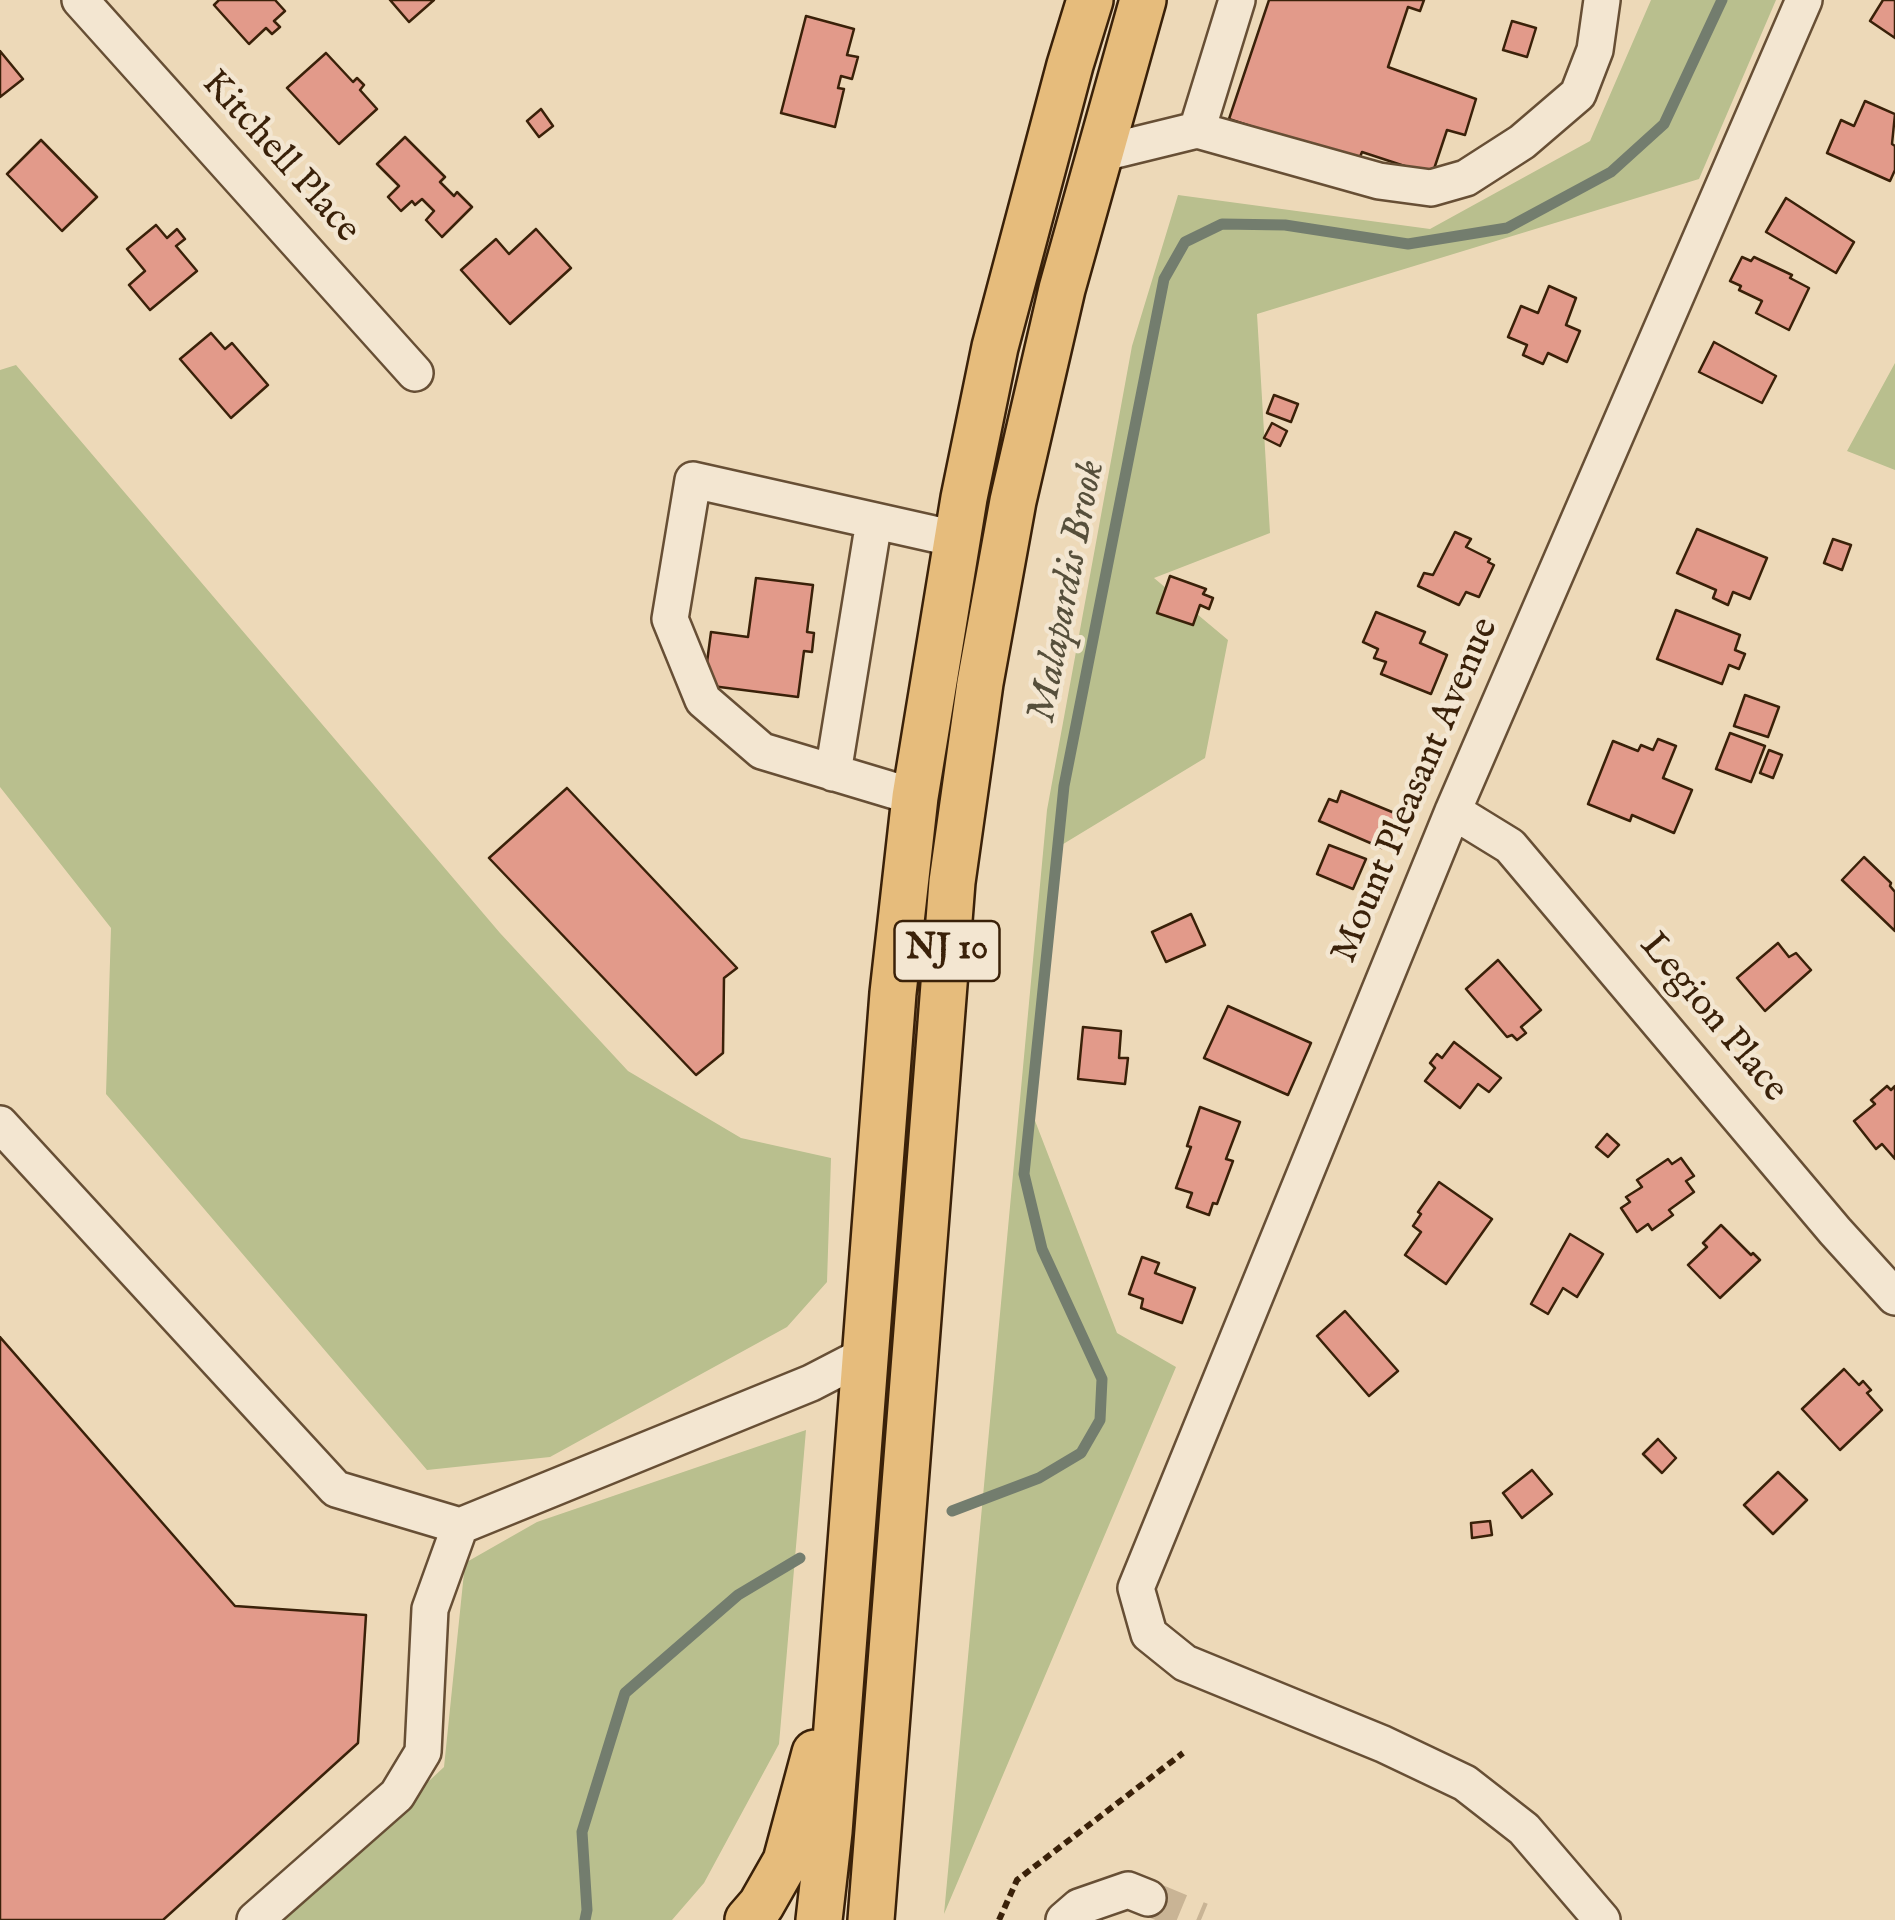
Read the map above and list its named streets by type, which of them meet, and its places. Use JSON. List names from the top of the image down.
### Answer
{
  "streets": {
    "main road": ["NJ 10"],
    "street": ["Kitchell Place", "Mount Pleasant Avenue", "Legion Place"]
  },
  "crossings": [
    ["Mount Pleasant Avenue", "Legion Place"]
  ],
  "water": ["Malapardis Brook"]
}
